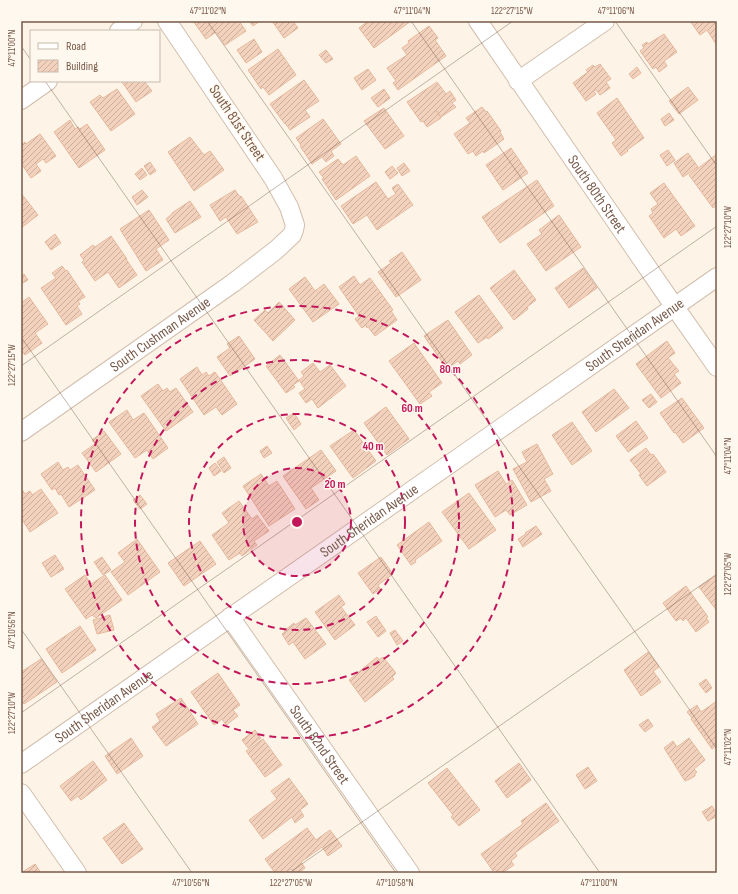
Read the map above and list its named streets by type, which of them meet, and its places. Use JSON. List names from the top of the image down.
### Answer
{
  "streets": {
    "street": [
      "South 81st Street",
      "South 80th Street",
      "South Cushman Avenue",
      "South Sheridan Avenue",
      "South 82nd Street"
    ]
  },
  "crossings": [
    ["South 81st Street", "South Cushman Avenue"],
    ["South 80th Street", "South Sheridan Avenue"],
    ["South Sheridan Avenue", "South 82nd Street"]
  ],
  "legend": ["Road", "Building"],
  "coordinates": [
    "47°11'02\"N",
    "47°11'04\"N",
    "122°27'15\"W",
    "47°11'06\"N",
    "47°11'00\"N",
    "122°27'10\"W",
    "122°27'05\"W",
    "47°10'56\"N",
    "47°10'58\"N"
  ],
  "rings": [
    "80 m",
    "60 m",
    "40 m",
    "20 m"
  ]
}
